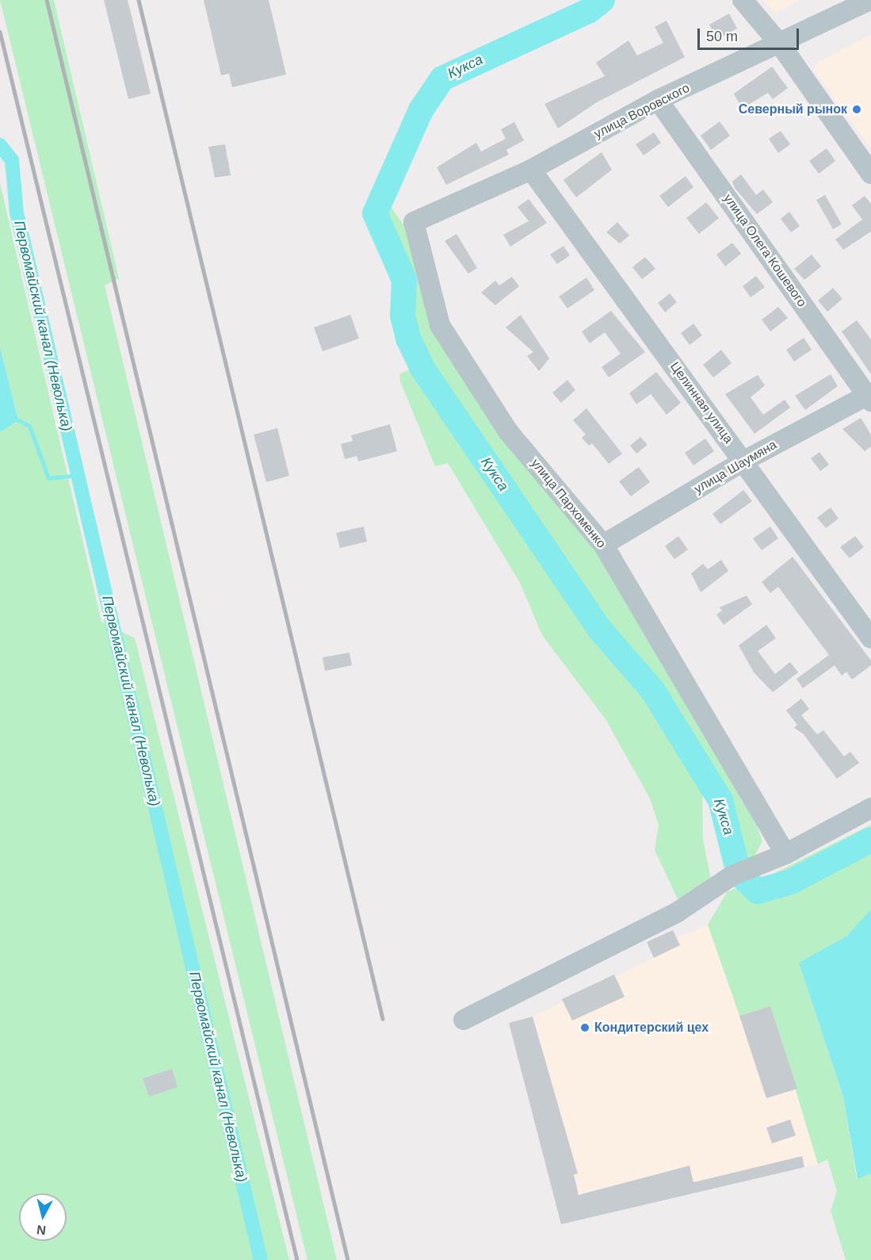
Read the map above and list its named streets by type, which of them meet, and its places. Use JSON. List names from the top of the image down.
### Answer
{
  "streets": {
    "street": [
      "улица Воровского",
      "улица Олега Кошевого",
      "Целинная улица",
      "улица Шаумяна",
      "улица Пархоменко"
    ]
  },
  "crossings": [
    ["улица Воровского", "улица Олега Кошевого"],
    ["улица Воровского", "Целинная улица"],
    ["улица Воровского", "улица Пархоменко"],
    ["улица Олега Кошевого", "улица Шаумяна"],
    ["Целинная улица", "улица Шаумяна"],
    ["улица Шаумяна", "улица Пархоменко"]
  ],
  "water": ["Кукса", "Первомайский канал (Неволька)"],
  "places": ["Северный рынок", "Кондитерский цех"],
  "scale_bar": "50 m",
  "north": "bottom"
}
